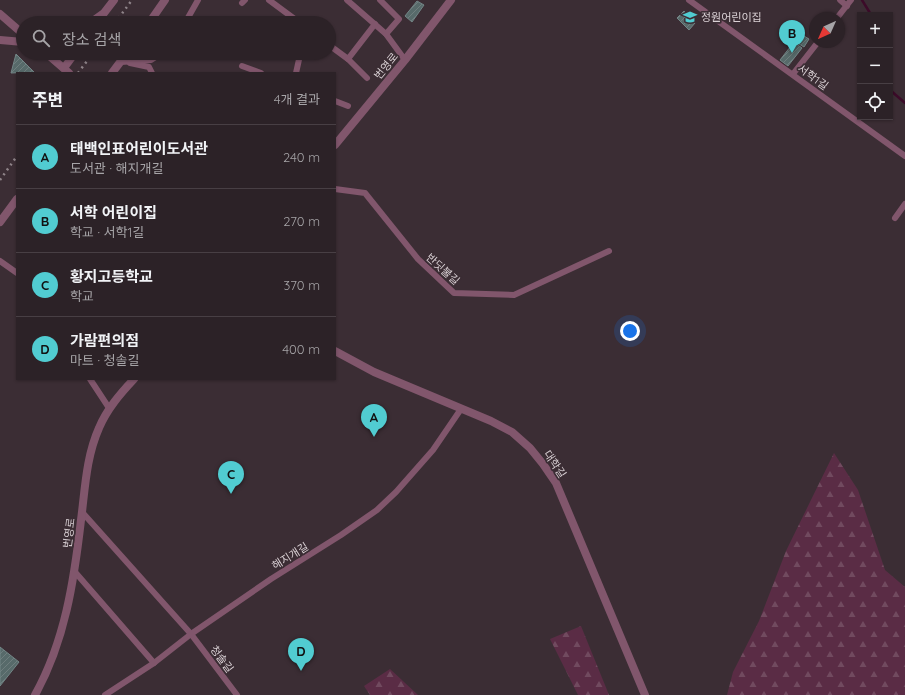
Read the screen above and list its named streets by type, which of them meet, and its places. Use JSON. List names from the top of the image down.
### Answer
{
  "streets": {
    "street": [
      "번영로",
      "서학1길",
      "반딧불길",
      "대학길",
      "해지개길",
      "청솔길"
    ]
  },
  "crossings": [
    ["번영로", "청솔길"],
    ["대학길", "해지개길"],
    ["해지개길", "청솔길"]
  ],
  "places": {
    "school or university": ["정원어린이집"]
  },
  "north": "bottom left",
  "page": {
    "map_buttons": ["+", "−"],
    "search": "장소 검색",
    "pins": [
      "B",
      "A",
      "C",
      "D"
    ],
    "heading": ["주변", "4개 결과"],
    "list": [
      {
        "mark": "A",
        "name": "태백인표어린이도서관",
        "note": "도서관 · 해지개길",
        "value": "240 m"
      },
      {
        "mark": "B",
        "name": "서학 어린이집",
        "note": "학교 · 서학1길",
        "value": "270 m"
      },
      {
        "mark": "C",
        "name": "황지고등학교",
        "note": "학교",
        "value": "370 m"
      },
      {
        "mark": "D",
        "name": "가람편의점",
        "note": "마트 · 청솔길",
        "value": "400 m"
      }
    ]
  }
}
